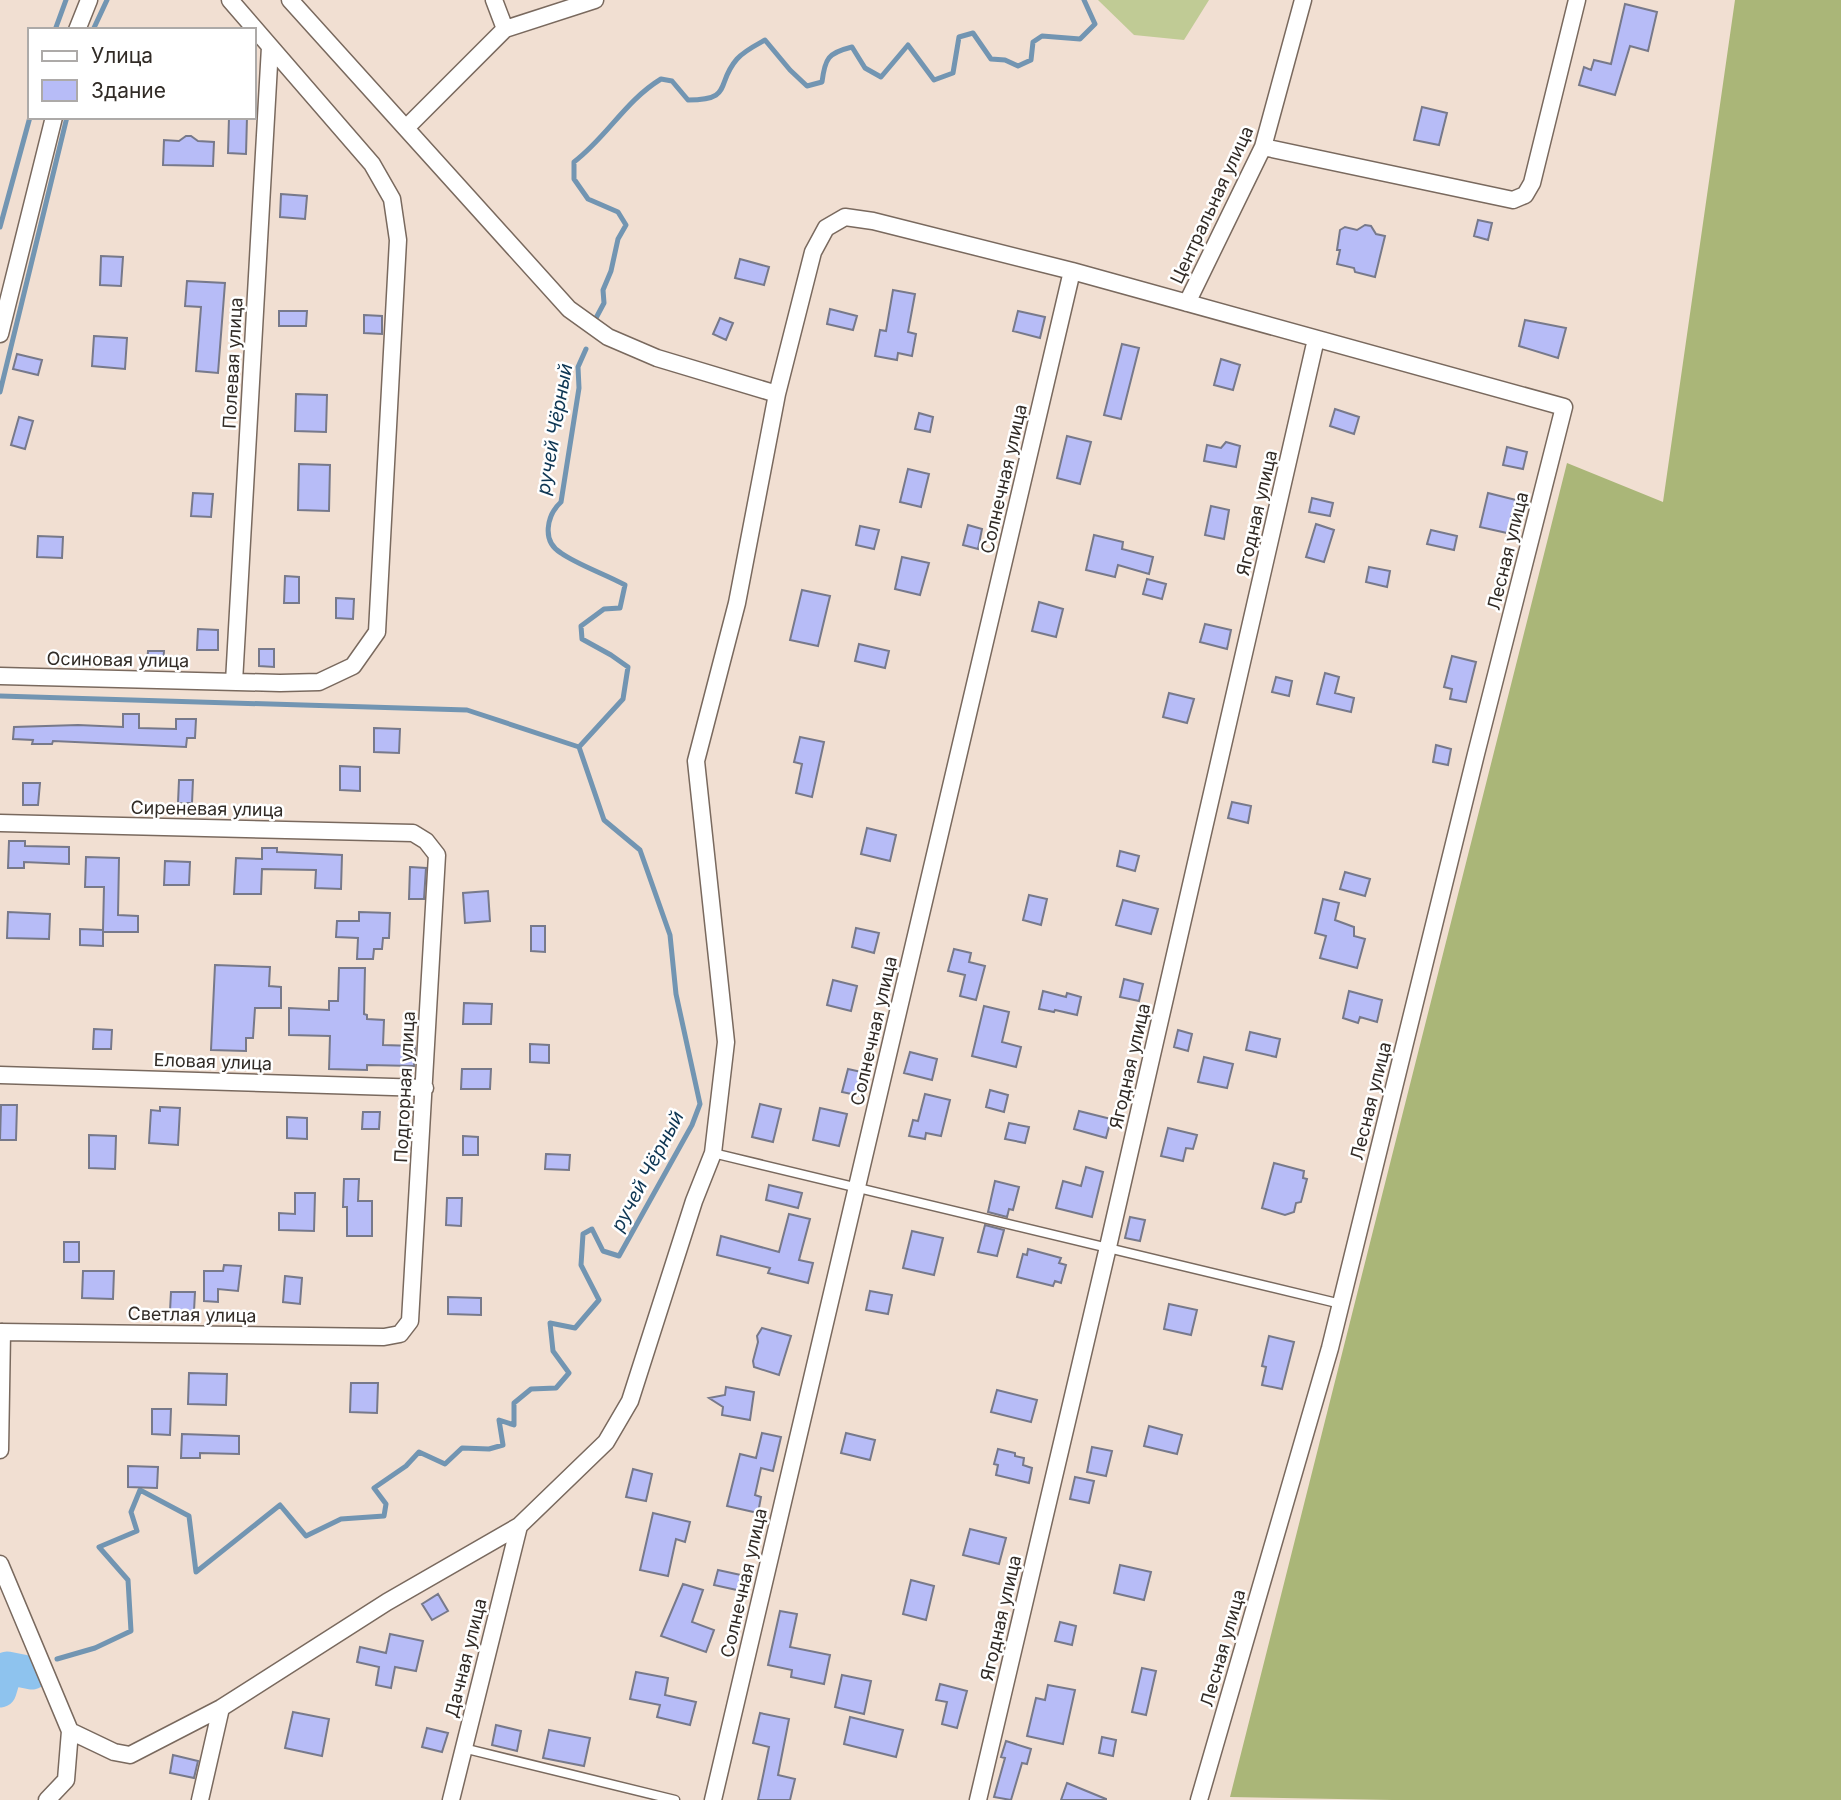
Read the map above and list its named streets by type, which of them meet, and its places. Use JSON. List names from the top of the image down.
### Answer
{
  "streets": {
    "street": [
      "Центральная улица",
      "Полевая улица",
      "Солнечная улица",
      "Ягодная улица",
      "Лесная улица",
      "Осиновая улица",
      "Сиреневая улица",
      "Еловая улица",
      "Подгорная улица",
      "Светлая улица",
      "Дачная улица"
    ]
  },
  "crossings": [
    ["Полевая улица", "Осиновая улица"],
    ["Ягодная улица", "Лесная улица"],
    ["Сиреневая улица", "Подгорная улица"],
    ["Еловая улица", "Подгорная улица"],
    ["Подгорная улица", "Светлая улица"]
  ],
  "water": ["ручей Чёрный"],
  "legend": ["Улица", "Здание"]
}
